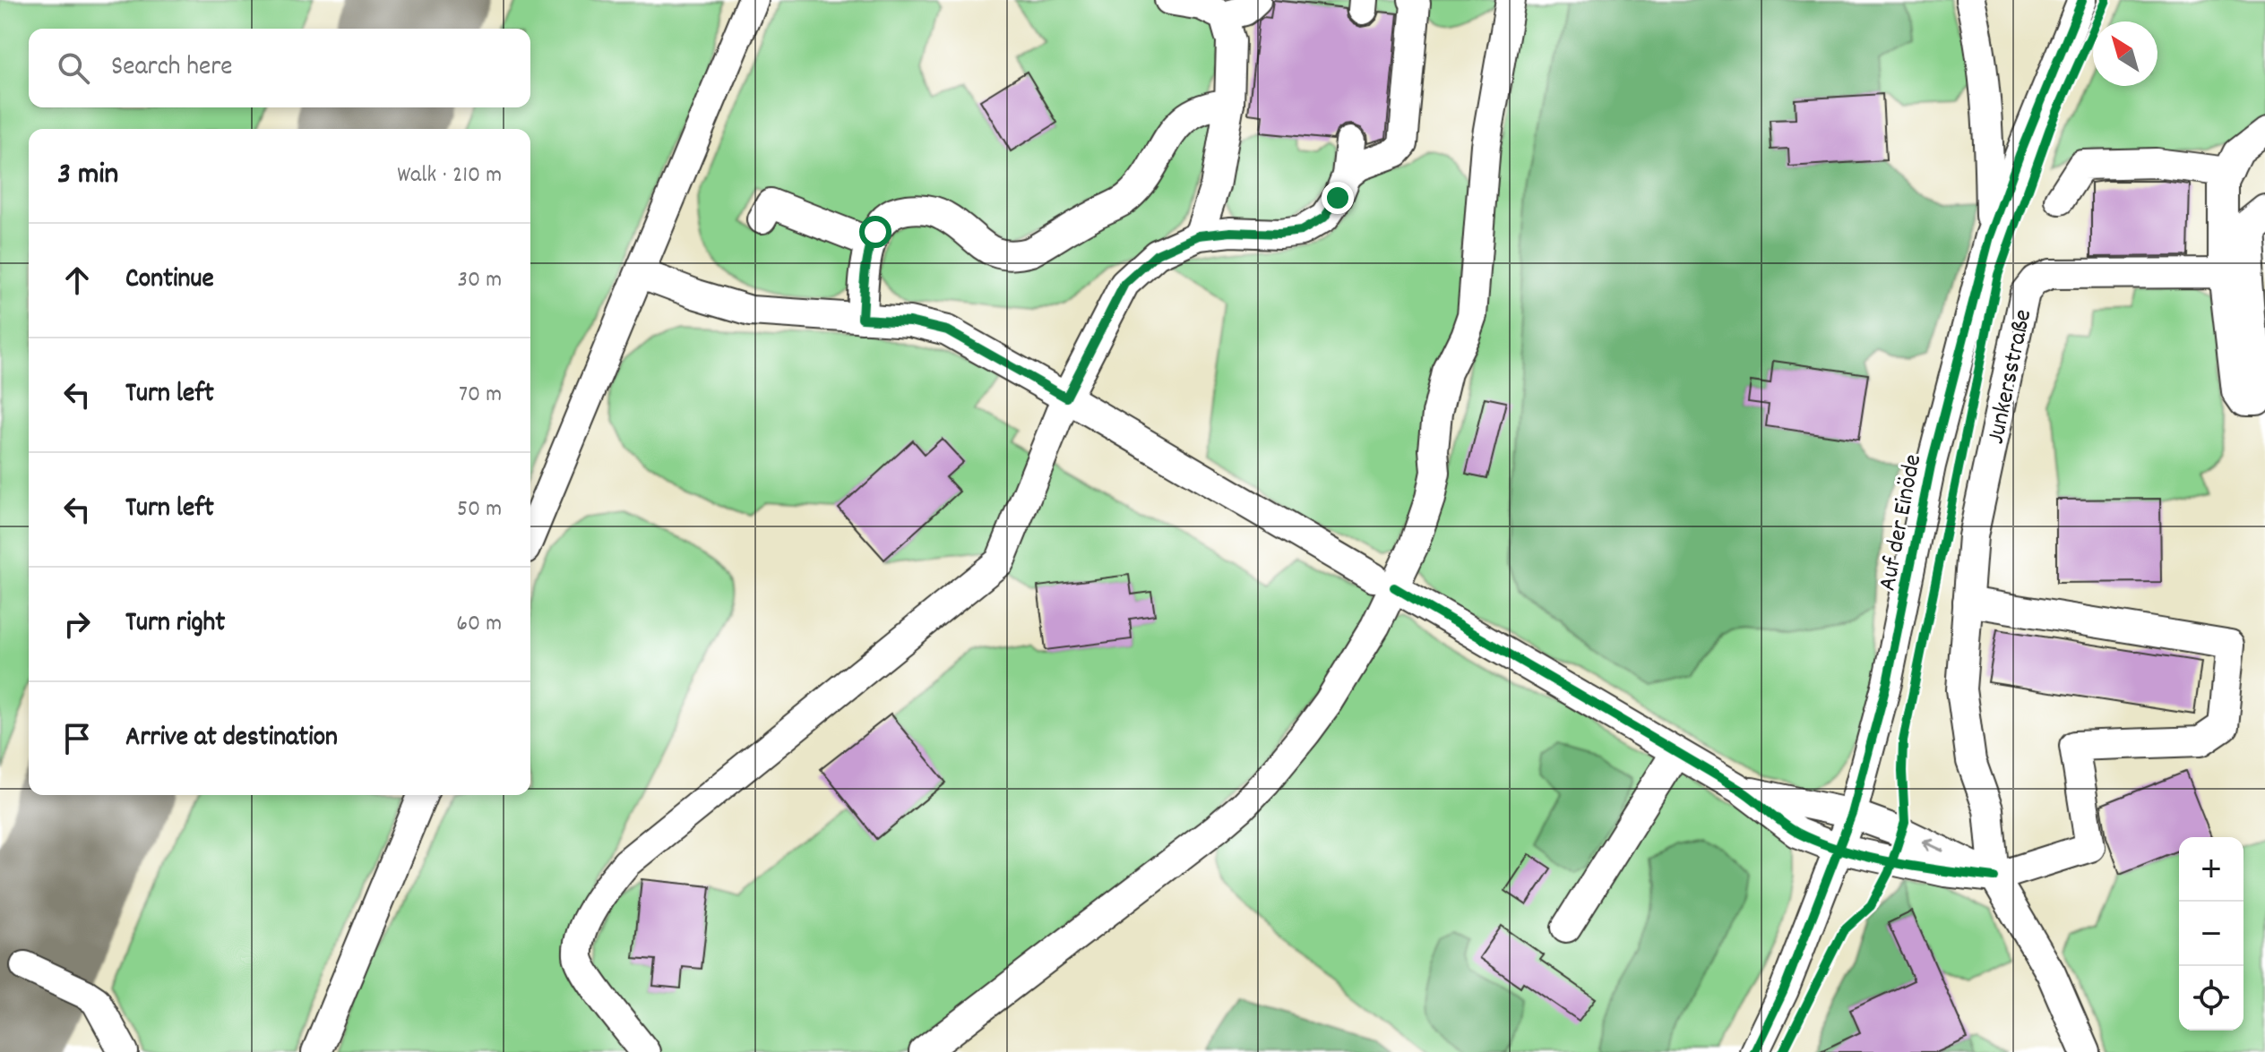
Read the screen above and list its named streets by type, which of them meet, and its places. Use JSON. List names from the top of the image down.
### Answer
{
  "streets": {
    "street": ["Junkersstraße", "Auf der Einöde"]
  },
  "north": "top left",
  "page": {
    "search": "Search here",
    "heading": ["3 min", "Walk · 210 m"],
    "list": [
      ["Continue", "30 m"],
      ["Turn left", "70 m"],
      ["Turn left", "50 m"],
      ["Turn right", "60 m"],
      "Arrive at destination"
    ],
    "map_buttons": ["+", "−"]
  }
}
